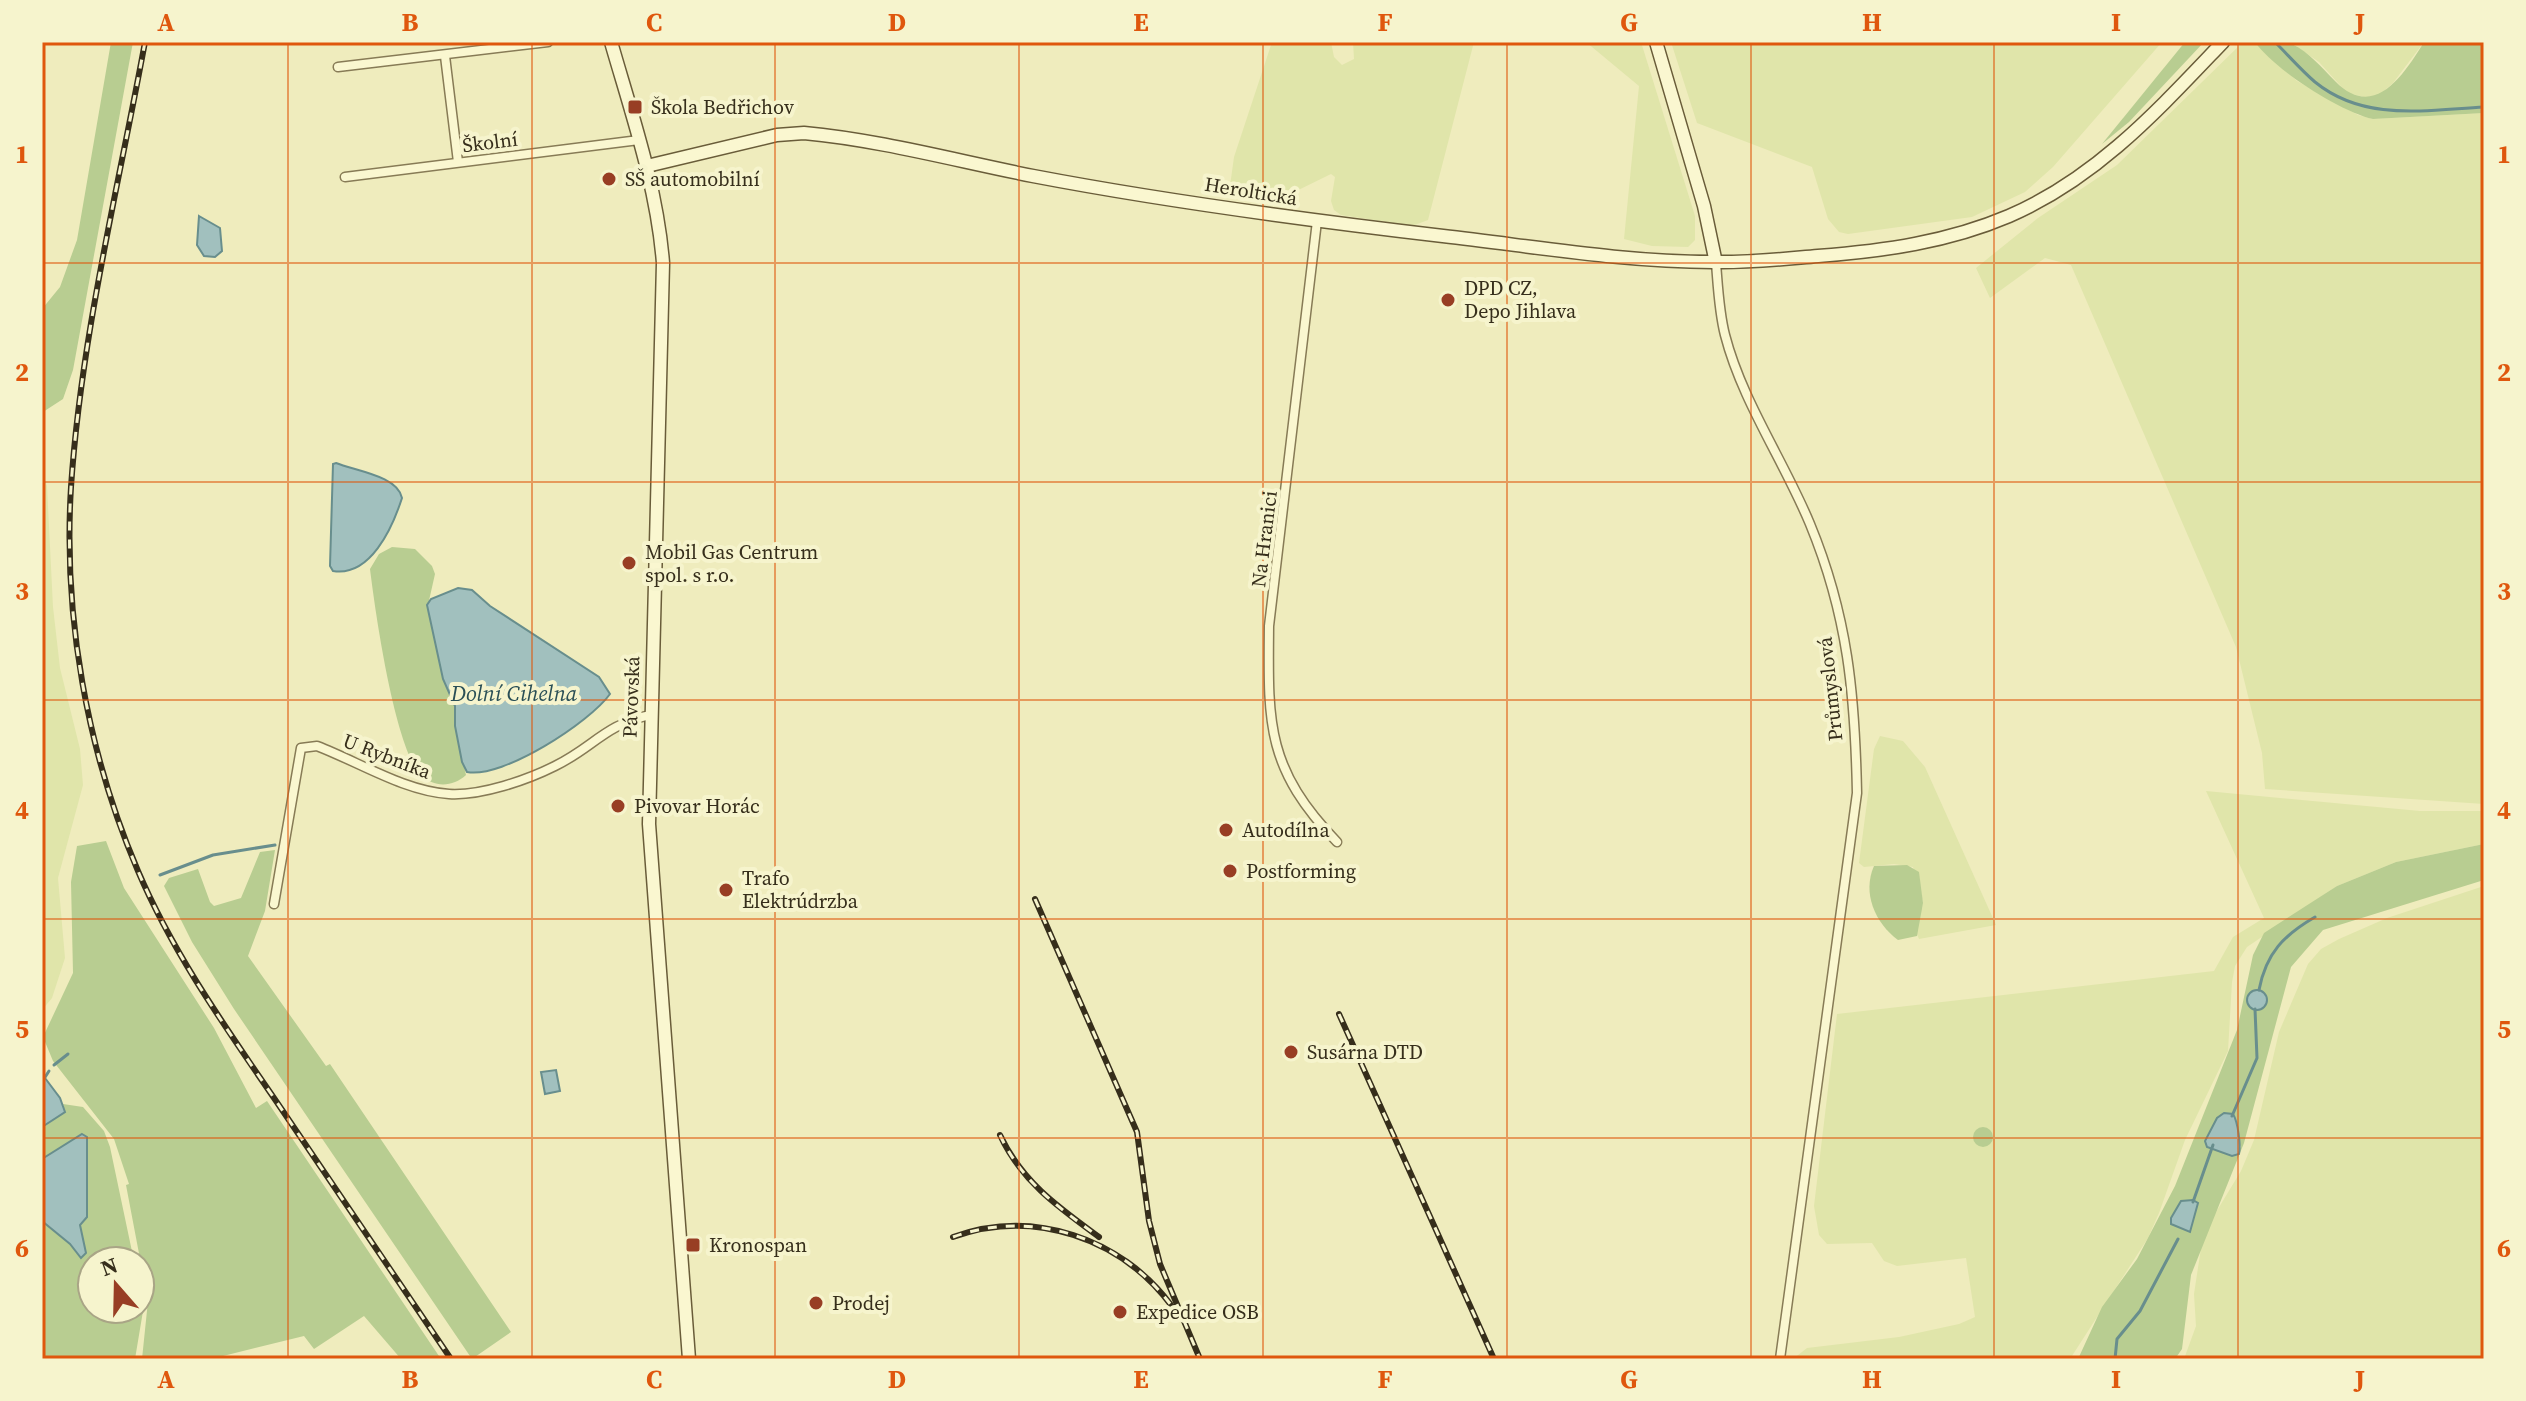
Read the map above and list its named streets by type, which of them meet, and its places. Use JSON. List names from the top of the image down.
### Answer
{
  "streets": {
    "street": [
      "Školní",
      "Heroltická",
      "Na Hranici",
      "Průmyslová",
      "Pávovská",
      "U Rybníka"
    ]
  },
  "crossings": [
    ["Školní", "Pávovská"],
    ["Heroltická", "Na Hranici"],
    ["Heroltická", "Průmyslová"],
    ["Heroltická", "Pávovská"],
    ["Pávovská", "U Rybníka"]
  ],
  "water": ["Dolní Cihelna"],
  "places": {
    "transit": ["Škola Bedřichov", "Kronospan"],
    "other": [
      "SŠ automobilní",
      "DPD CZ, Depo Jihlava",
      "Mobil Gas Centrum spol. s r.o.",
      "Pivovar Horác",
      "Autodílna",
      "Postforming",
      "Trafo Elektrúdrzba",
      "Susárna DTD",
      "Prodej",
      "Expedice OSB"
    ]
  },
  "north": "top",
  "grid": {
    "columns": [
      "A",
      "B",
      "C",
      "D",
      "E",
      "F",
      "G",
      "H",
      "I",
      "J"
    ],
    "rows": [
      "1",
      "2",
      "3",
      "4",
      "5",
      "6"
    ]
  }
}
